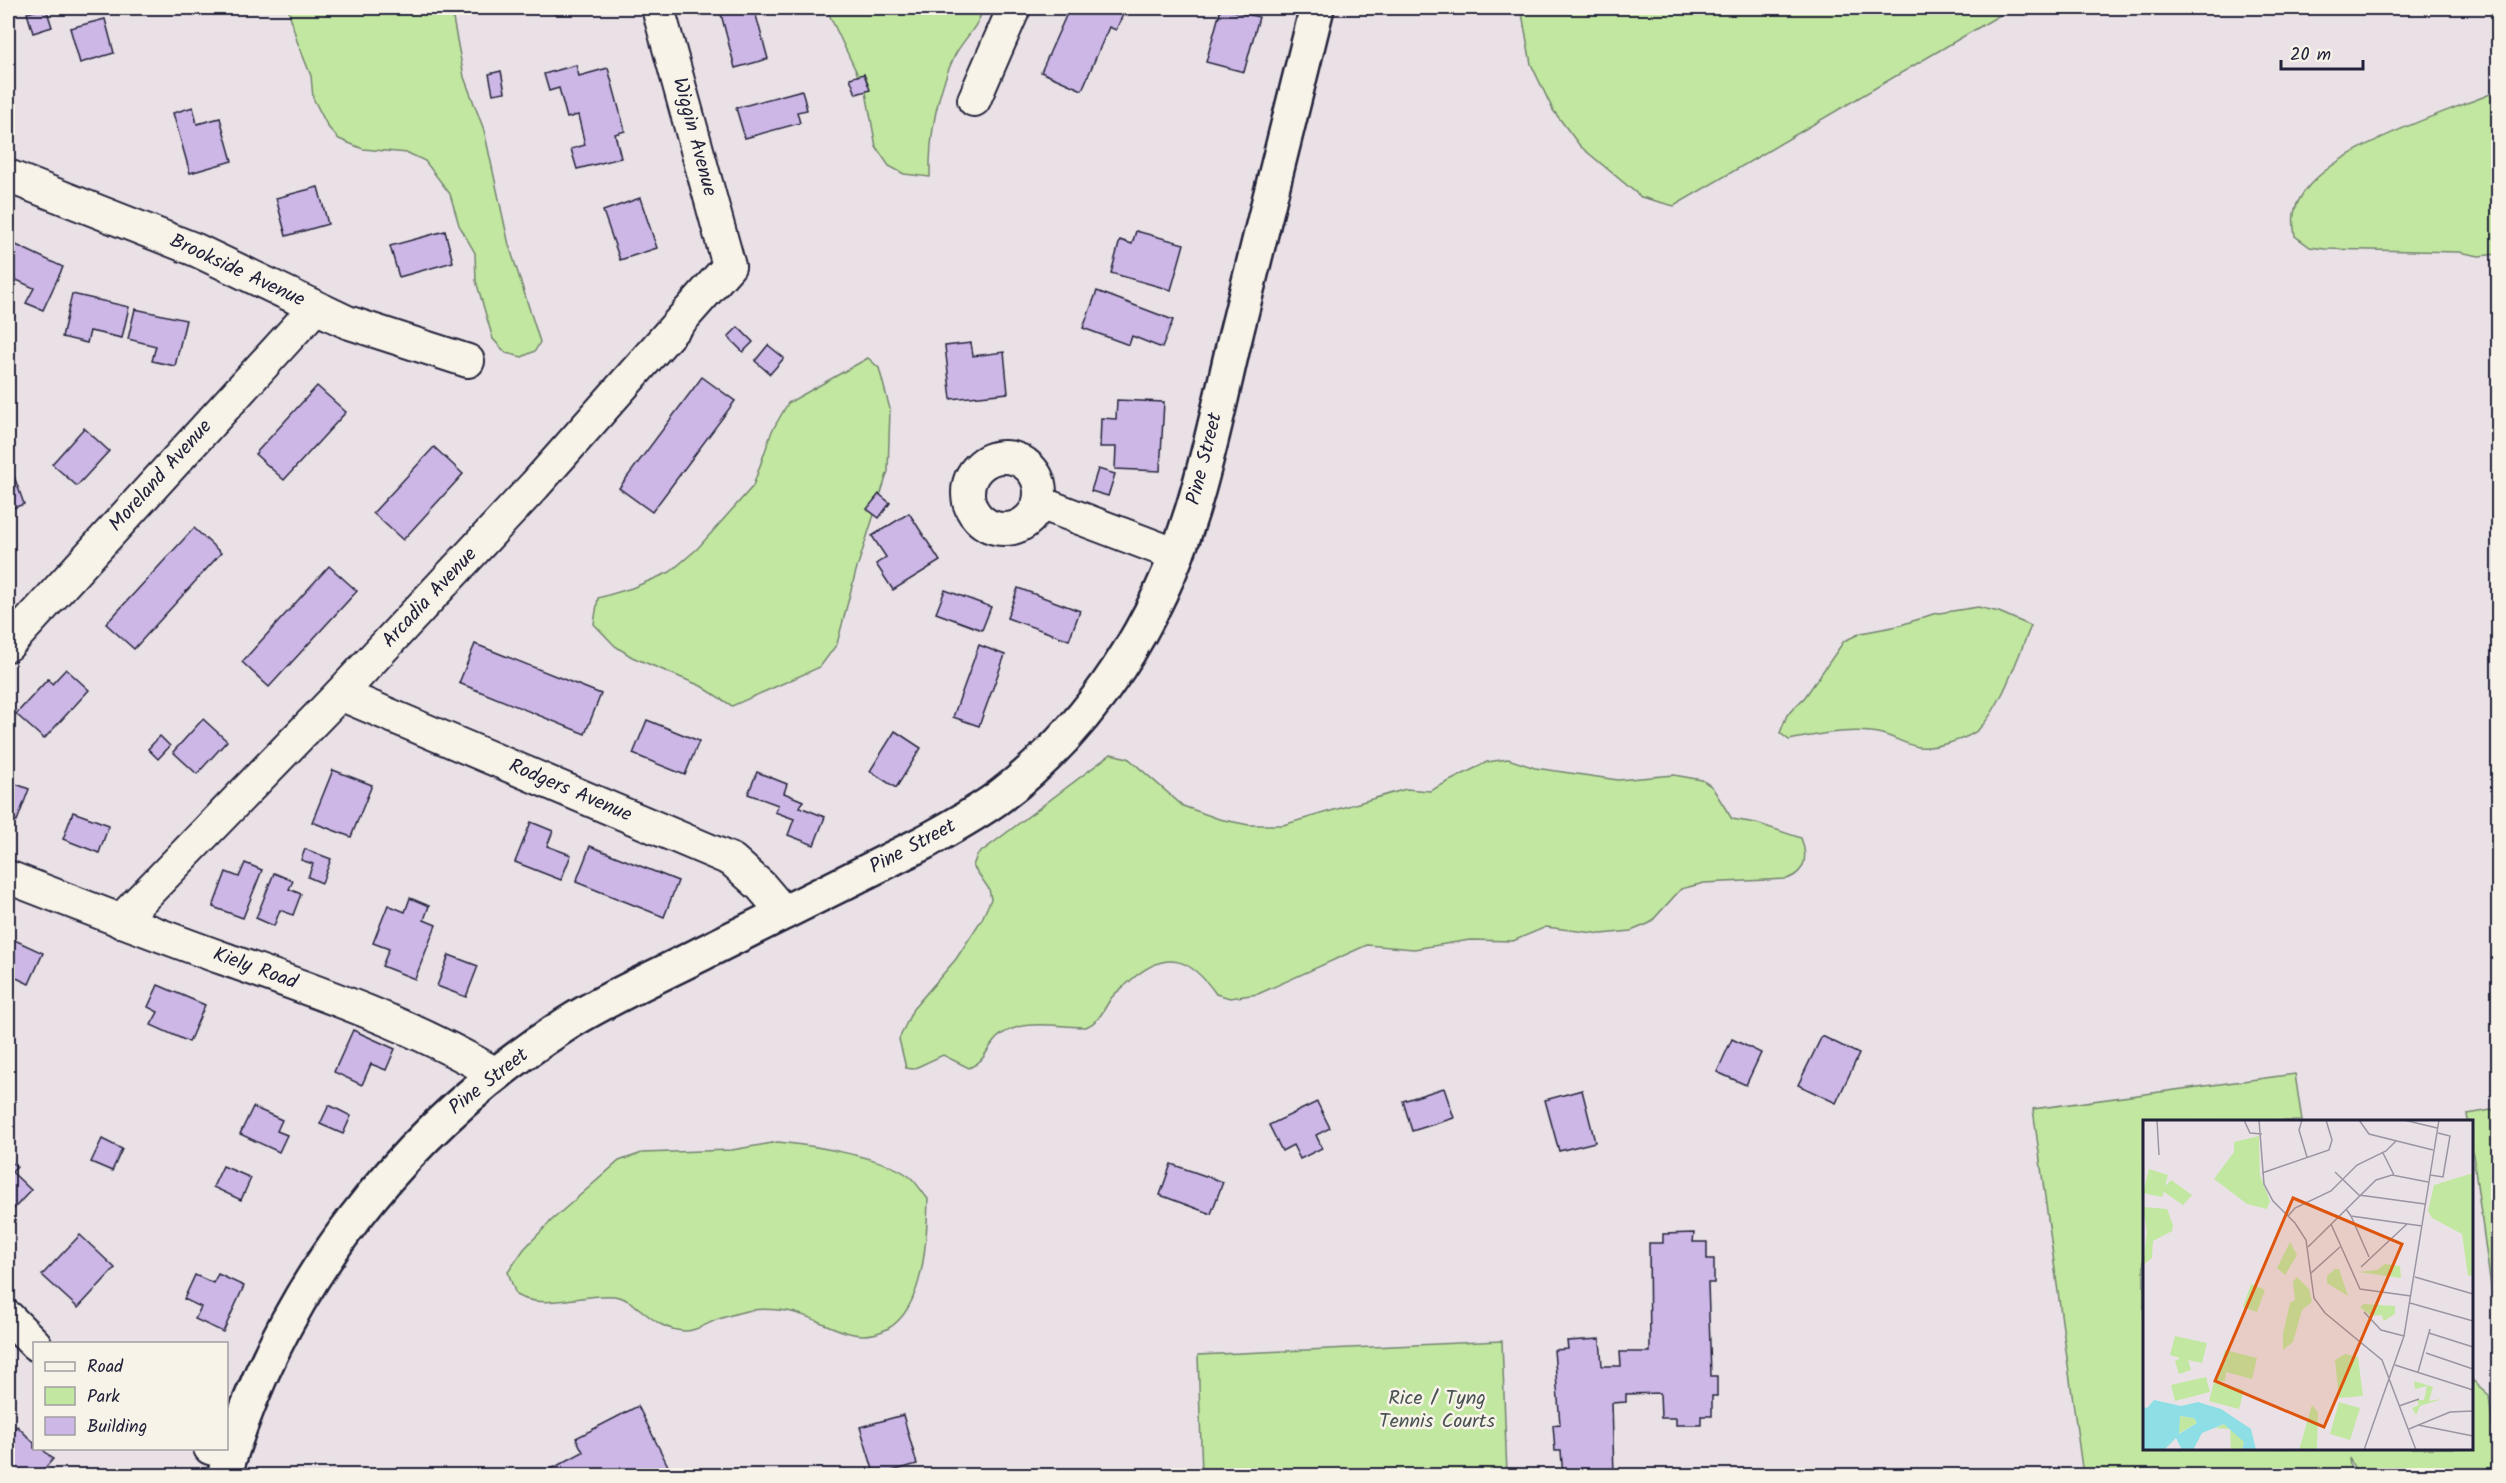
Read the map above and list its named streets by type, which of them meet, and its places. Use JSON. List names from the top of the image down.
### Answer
{
  "streets": {
    "street": [
      "Wiggin Avenue",
      "Brookside Avenue",
      "Pine Street",
      "Moreland Avenue",
      "Arcadia Avenue",
      "Rodgers Avenue",
      "Kiely Road"
    ]
  },
  "crossings": [
    ["Wiggin Avenue", "Arcadia Avenue"],
    ["Brookside Avenue", "Moreland Avenue"],
    ["Pine Street", "Rodgers Avenue"],
    ["Pine Street", "Kiely Road"],
    ["Arcadia Avenue", "Rodgers Avenue"],
    ["Arcadia Avenue", "Kiely Road"]
  ],
  "parks": ["Rice / Tyng Tennis Courts"],
  "legend": ["Road", "Park", "Building"],
  "scale_bar": "20 m"
}
